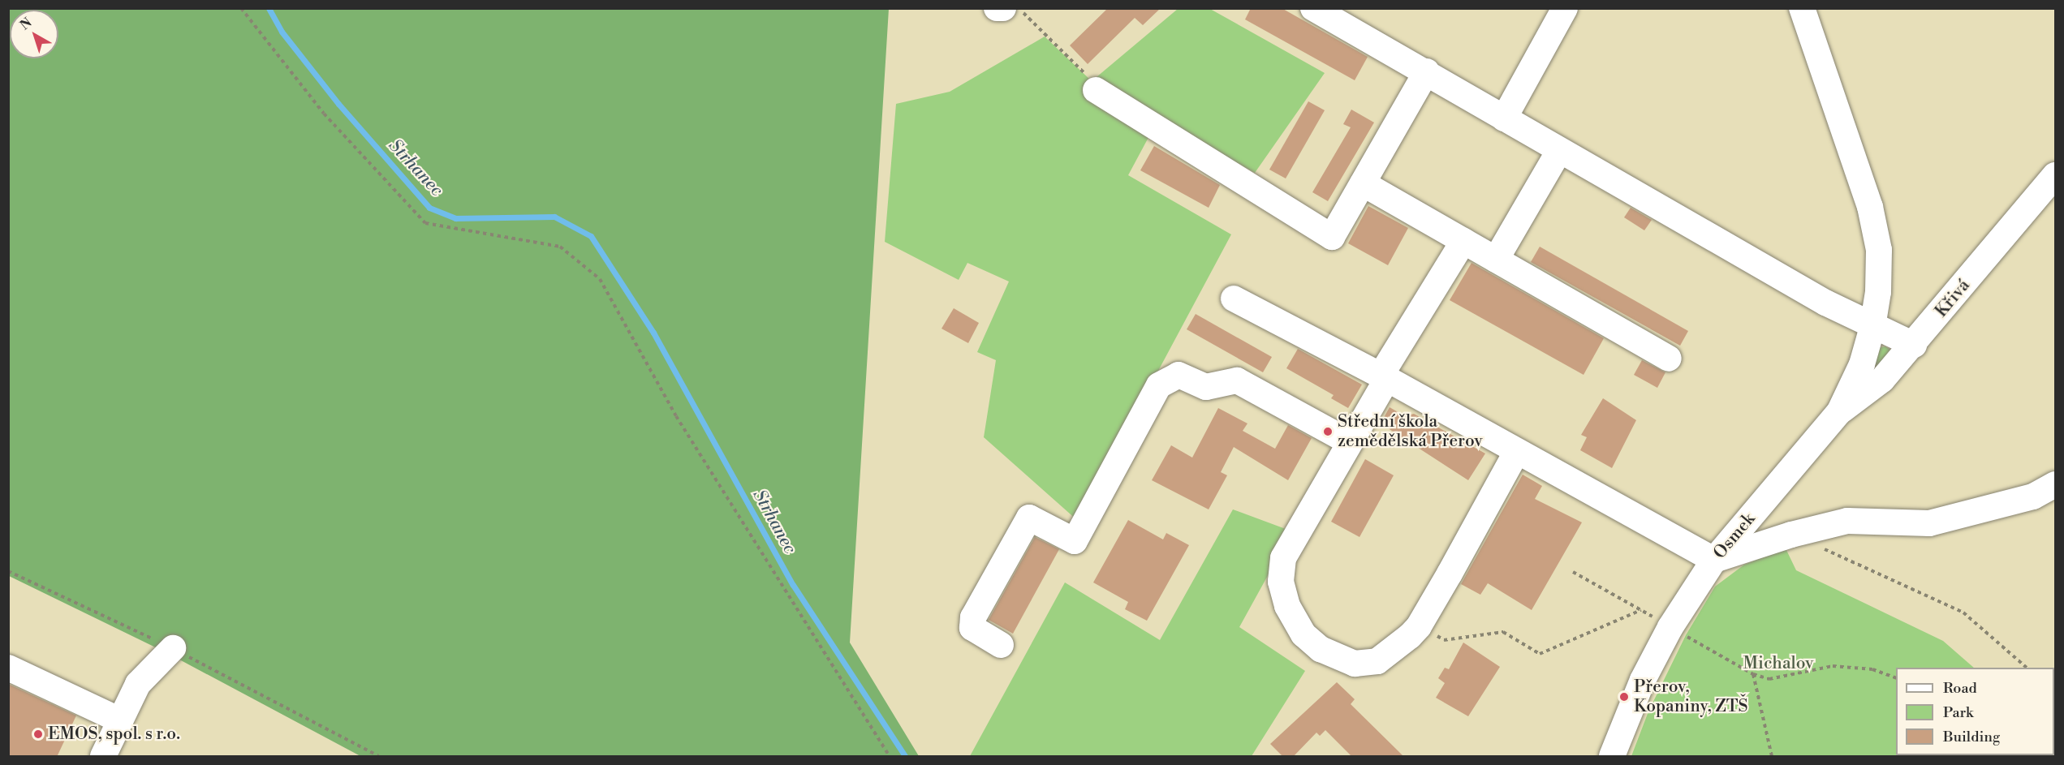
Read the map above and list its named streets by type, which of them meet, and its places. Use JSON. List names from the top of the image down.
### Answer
{
  "streets": {
    "street": ["Křivá", "Osmek"]
  },
  "crossings": [
    ["Křivá", "Osmek"]
  ],
  "water": ["Strhanec"],
  "parks": ["Michalov"],
  "places": ["Střední škola zemědělská Přerov", "Přerov, Kopaniny, ZTŠ", "EMOS, spol. s r.o."],
  "legend": ["Road", "Park", "Building"],
  "north": "top left"
}
